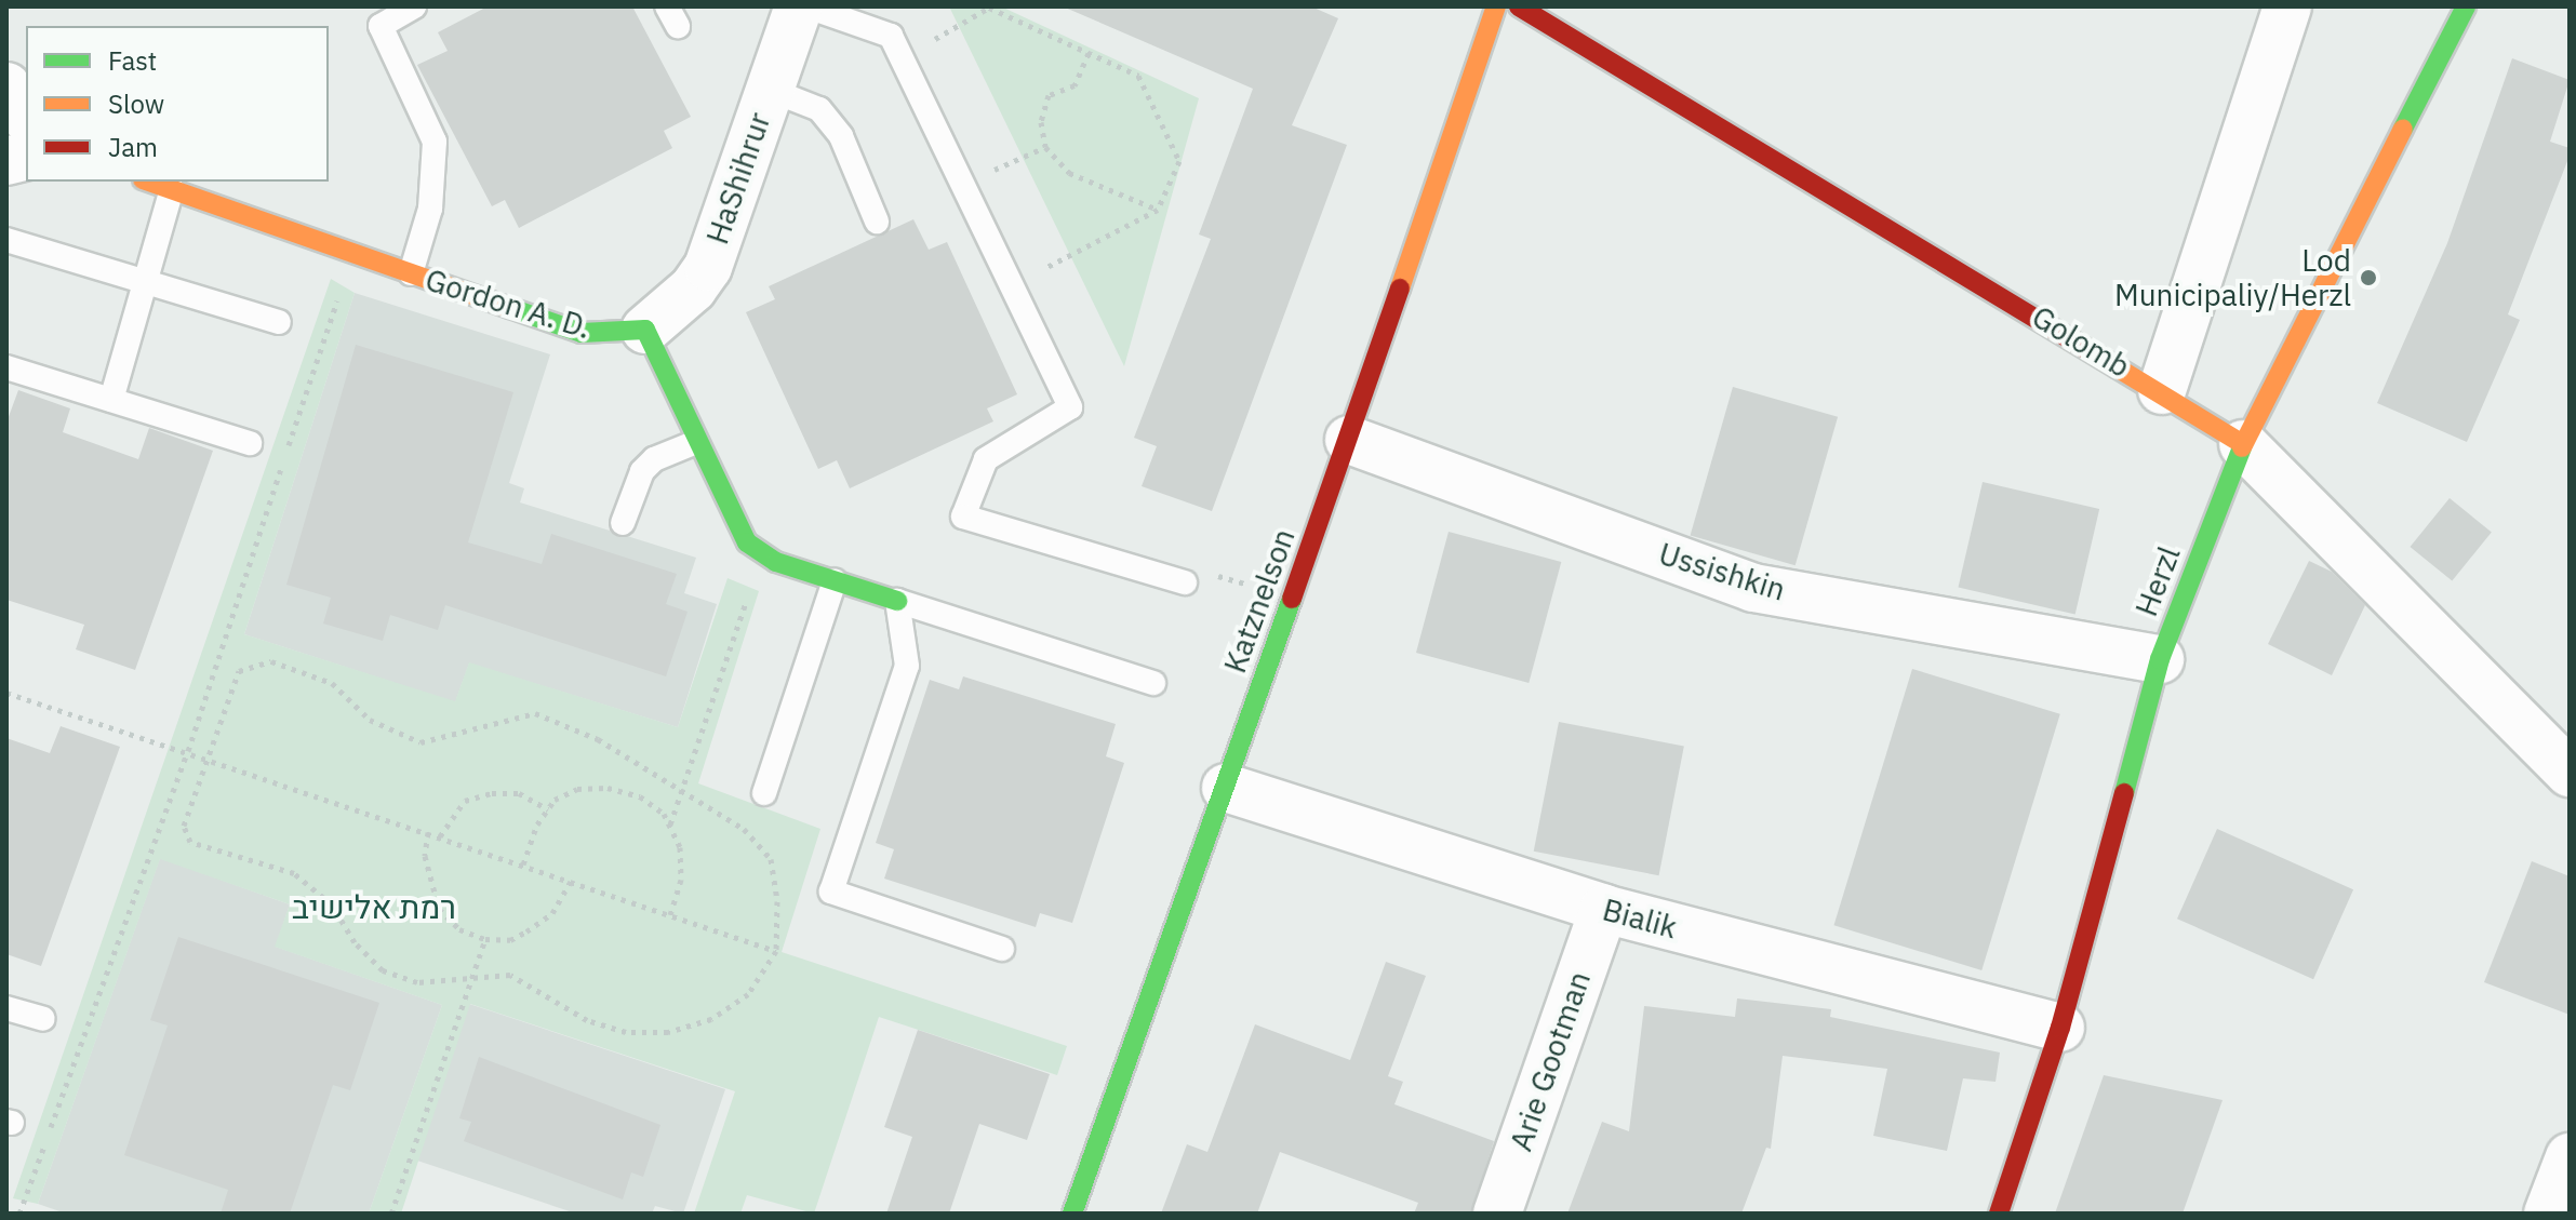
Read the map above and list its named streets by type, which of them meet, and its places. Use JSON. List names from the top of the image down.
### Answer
{
  "streets": {
    "street": [
      "HaShihrur",
      "Gordon A. D.",
      "Golomb",
      "Ussishkin",
      "Herzl",
      "Katznelson",
      "Bialik",
      "Arie Gootman"
    ]
  },
  "crossings": [
    ["HaShihrur", "Gordon A. D."],
    ["Golomb", "Herzl"],
    ["Ussishkin", "Herzl"],
    ["Ussishkin", "Katznelson"],
    ["Herzl", "Bialik"],
    ["Katznelson", "Bialik"],
    ["Bialik", "Arie Gootman"]
  ],
  "districts": ["רמת אלישיב"],
  "places": ["Lod Municipaliy/Herzl"],
  "legend": ["Fast", "Slow", "Jam"]
}
